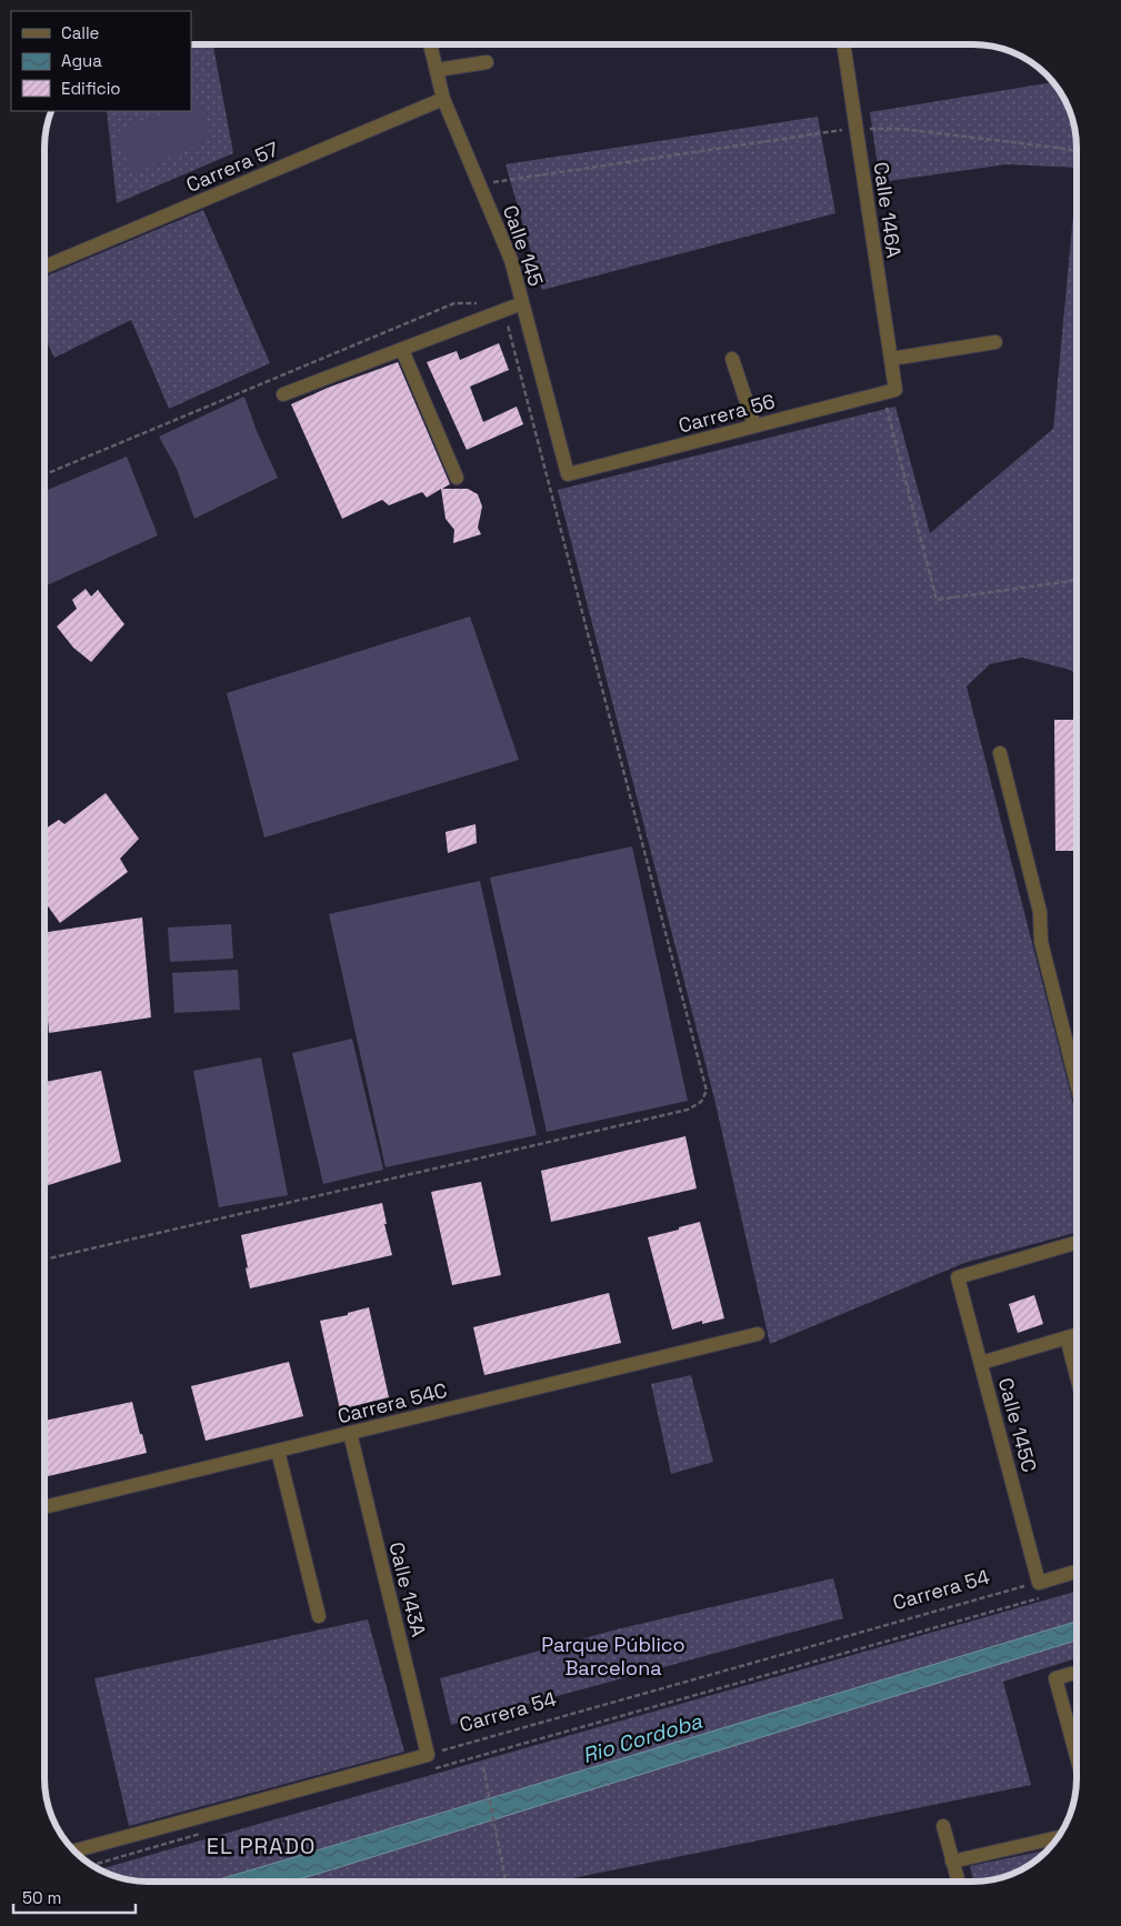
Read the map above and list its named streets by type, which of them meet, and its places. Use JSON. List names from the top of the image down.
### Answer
{
  "streets": {
    "street": [
      "Carrera 57",
      "Calle 146A",
      "Calle 145",
      "Carrera 56",
      "Carrera 54C",
      "Calle 145C",
      "Calle 143A"
    ],
    "path": ["Carrera 54"]
  },
  "crossings": [
    ["Carrera 57", "Calle 145"],
    ["Calle 146A", "Carrera 56"],
    ["Calle 145", "Carrera 56"],
    ["Carrera 54C", "Calle 143A"],
    ["Calle 145C", "Carrera 54"],
    ["Calle 143A", "Carrera 54"]
  ],
  "districts": ["EL PRADO"],
  "water": ["Rio Cordoba"],
  "parks": ["Parque Público Barcelona"],
  "legend": ["Calle", "Agua", "Edificio"],
  "scale_bar": "50 m"
}
